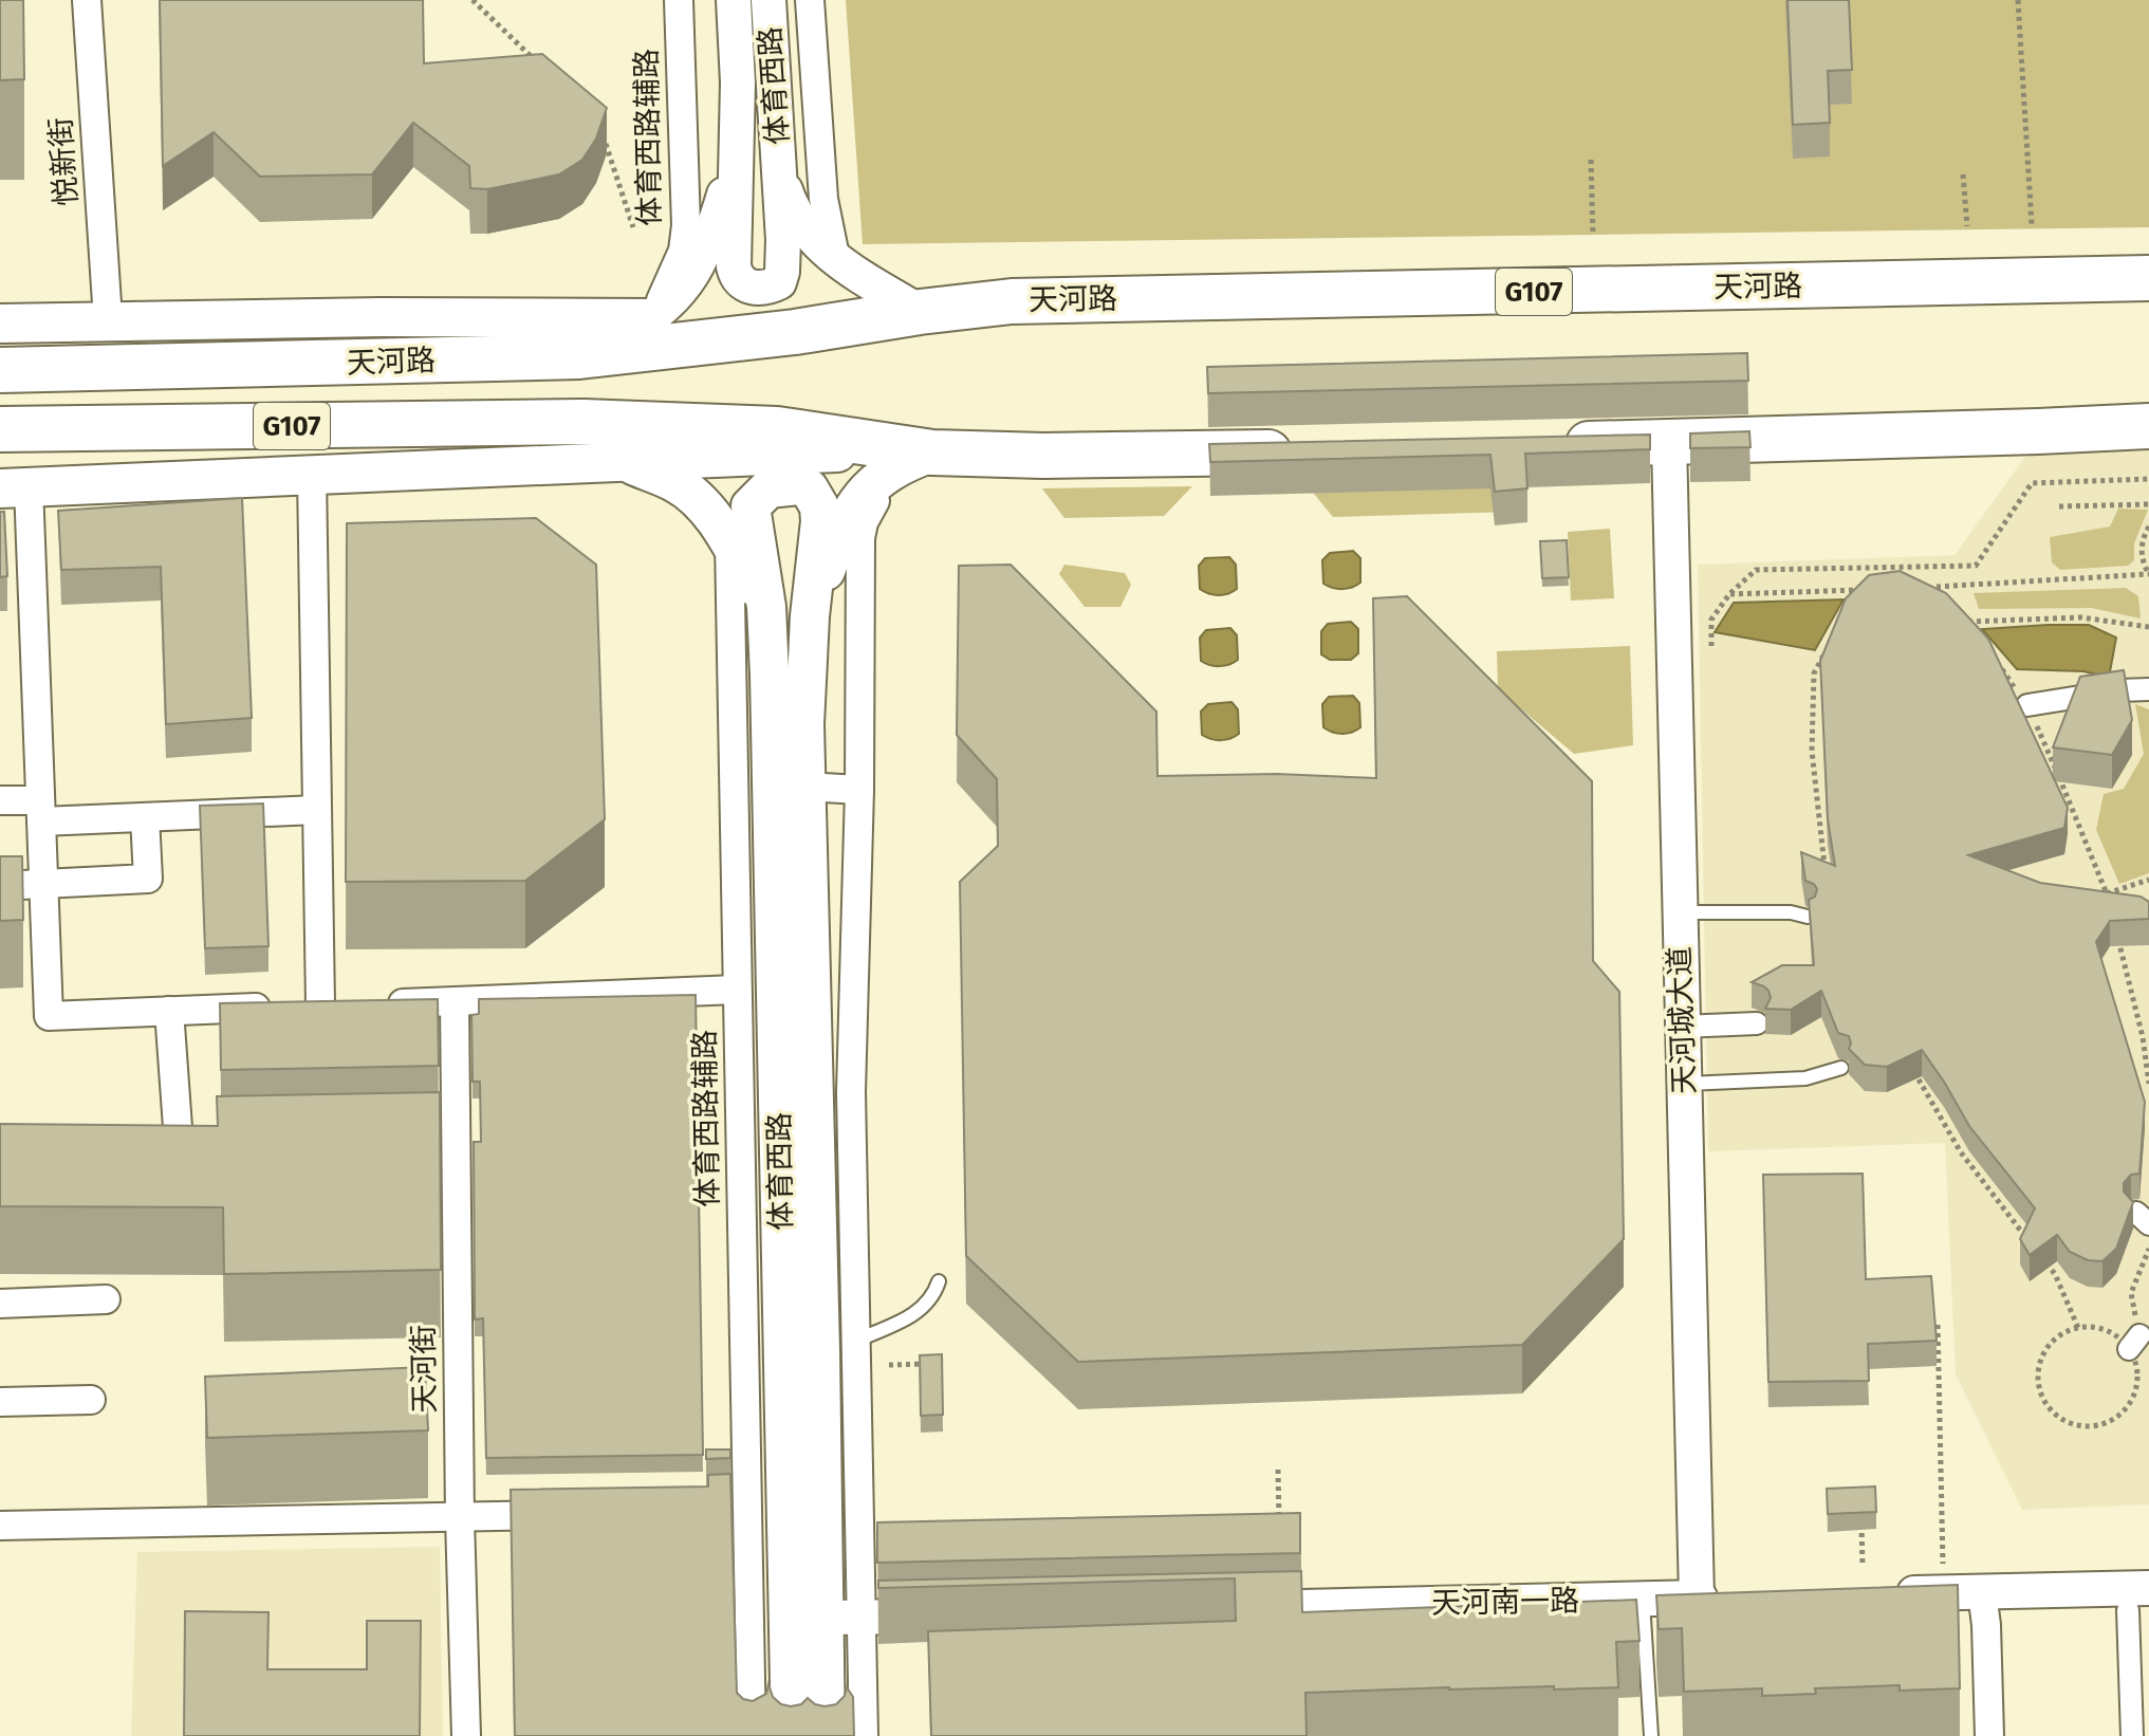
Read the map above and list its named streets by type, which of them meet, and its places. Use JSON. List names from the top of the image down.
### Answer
{
  "streets": {
    "highway": ["天河路", "G107"],
    "main road": ["体育西路"],
    "street": [
      "体育西路辅路",
      "悦新街",
      "天河城大道",
      "天河街",
      "天河南一路"
    ]
  },
  "crossings": [
    ["天河城大道", "天河南一路"]
  ]
}
